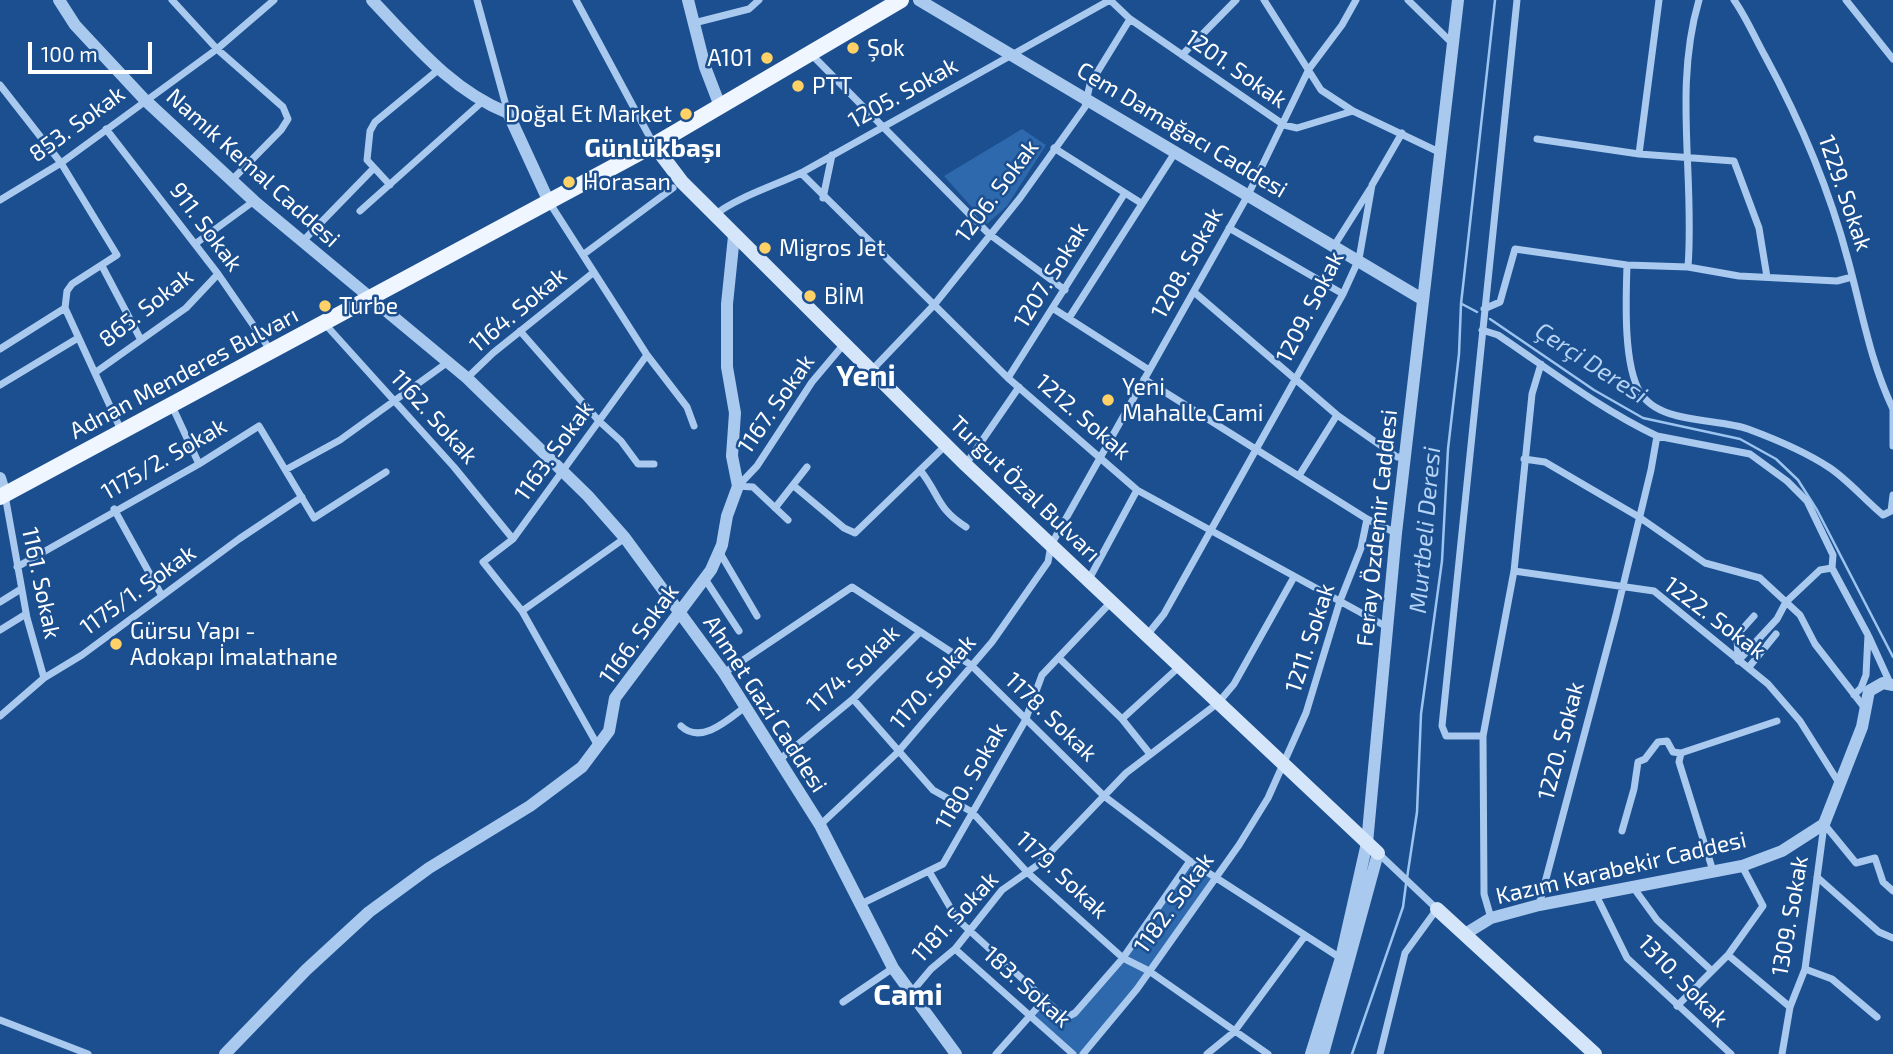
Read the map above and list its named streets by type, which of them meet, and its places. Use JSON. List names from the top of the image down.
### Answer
{
  "streets": {
    "main road": ["Adnan Menderes Bulvarı", "Turgut Özal Bulvarı"],
    "street": [
      "1201. Sokak",
      "1205. Sokak",
      "853. Sokak",
      "Cem Damağacı Caddesi",
      "Namık Kemal Caddesi",
      "1206. Sokak",
      "1229. Sokak",
      "911. Sokak",
      "1208. Sokak",
      "1207. Sokak",
      "1209. Sokak",
      "865. Sokak",
      "1164. Sokak",
      "1167. Sokak",
      "1162. Sokak",
      "1212. Sokak",
      "1163. Sokak",
      "1175/2. Sokak",
      "Feray Özdemir Caddesi",
      "1161. Sokak",
      "1175/1. Sokak",
      "1222. Sokak",
      "1166. Sokak",
      "1211. Sokak",
      "1174. Sokak",
      "1170. Sokak",
      "Ahmet Gazi Caddesi",
      "1178. Sokak",
      "1220. Sokak",
      "1180. Sokak",
      "Kazım Karabekir Caddesi",
      "1179. Sokak",
      "1182. Sokak",
      "1309. Sokak",
      "1181. Sokak",
      "1310. Sokak",
      "183. Sokak"
    ]
  },
  "crossings": [
    ["1201. Sokak", "1205. Sokak"],
    ["1201. Sokak", "1206. Sokak"],
    ["1201. Sokak", "1208. Sokak"],
    ["1205. Sokak", "Cem Damağacı Caddesi"],
    ["1205. Sokak", "1212. Sokak"],
    ["1205. Sokak", "Turgut Özal Bulvarı"],
    ["853. Sokak", "Namık Kemal Caddesi"],
    ["853. Sokak", "911. Sokak"],
    ["Cem Damağacı Caddesi", "1206. Sokak"],
    ["Cem Damağacı Caddesi", "1208. Sokak"],
    ["Cem Damağacı Caddesi", "1207. Sokak"],
    ["Cem Damağacı Caddesi", "1209. Sokak"],
    ["Cem Damağacı Caddesi", "Feray Özdemir Caddesi"],
    ["Namık Kemal Caddesi", "Adnan Menderes Bulvarı"],
    ["Namık Kemal Caddesi", "Ahmet Gazi Caddesi"],
    ["1206. Sokak", "1212. Sokak"],
    ["1206. Sokak", "Turgut Özal Bulvarı"],
    ["911. Sokak", "865. Sokak"],
    ["911. Sokak", "Adnan Menderes Bulvarı"],
    ["1208. Sokak", "1212. Sokak"],
    ["1208. Sokak", "Turgut Özal Bulvarı"],
    ["1208. Sokak", "1170. Sokak"],
    ["1207. Sokak", "1212. Sokak"],
    ["1209. Sokak", "1212. Sokak"],
    ["1209. Sokak", "Turgut Özal Bulvarı"],
    ["1164. Sokak", "Ahmet Gazi Caddesi"],
    ["Adnan Menderes Bulvarı", "1162. Sokak"],
    ["Adnan Menderes Bulvarı", "Turgut Özal Bulvarı"],
    ["Adnan Menderes Bulvarı", "1161. Sokak"],
    ["Adnan Menderes Bulvarı", "Ahmet Gazi Caddesi"],
    ["1167. Sokak", "Turgut Özal Bulvarı"],
    ["1167. Sokak", "1166. Sokak"],
    ["1162. Sokak", "1163. Sokak"],
    ["1212. Sokak", "Feray Özdemir Caddesi"],
    ["1212. Sokak", "1211. Sokak"],
    ["1212. Sokak", "1181. Sokak"],
    ["1163. Sokak", "Ahmet Gazi Caddesi"],
    ["1175/2. Sokak", "1161. Sokak"],
    ["1175/2. Sokak", "1175/1. Sokak"],
    ["Turgut Özal Bulvarı", "Feray Özdemir Caddesi"],
    ["Turgut Özal Bulvarı", "1166. Sokak"],
    ["Turgut Özal Bulvarı", "1211. Sokak"],
    ["Turgut Özal Bulvarı", "1170. Sokak"],
    ["Turgut Özal Bulvarı", "1180. Sokak"],
    ["Turgut Özal Bulvarı", "1182. Sokak"],
    ["Turgut Özal Bulvarı", "1181. Sokak"],
    ["Feray Özdemir Caddesi", "1178. Sokak"],
    ["1161. Sokak", "1175/1. Sokak"],
    ["1222. Sokak", "1220. Sokak"],
    ["1166. Sokak", "Ahmet Gazi Caddesi"],
    ["1211. Sokak", "1182. Sokak"],
    ["1174. Sokak", "Ahmet Gazi Caddesi"],
    ["1174. Sokak", "1178. Sokak"],
    ["1174. Sokak", "1179. Sokak"],
    ["1170. Sokak", "Ahmet Gazi Caddesi"],
    ["1170. Sokak", "1178. Sokak"],
    ["1170. Sokak", "1179. Sokak"],
    ["Ahmet Gazi Caddesi", "1178. Sokak"],
    ["Ahmet Gazi Caddesi", "1180. Sokak"],
    ["Ahmet Gazi Caddesi", "1181. Sokak"],
    ["1178. Sokak", "1180. Sokak"],
    ["1178. Sokak", "1182. Sokak"],
    ["1178. Sokak", "1181. Sokak"],
    ["1220. Sokak", "Kazım Karabekir Caddesi"],
    ["1180. Sokak", "1179. Sokak"],
    ["Kazım Karabekir Caddesi", "1309. Sokak"],
    ["Kazım Karabekir Caddesi", "1310. Sokak"],
    ["1179. Sokak", "1182. Sokak"],
    ["1179. Sokak", "1181. Sokak"],
    ["1181. Sokak", "183. Sokak"]
  ],
  "districts": ["Günlükbaşı", "Yeni", "Cami"],
  "water": ["Çerçi Deresi", "Murtbeli Deresi"],
  "places": [
    "Şok",
    "A101",
    "PTT",
    "Doğal Et Market",
    "Horasan",
    "Migros Jet",
    "BİM",
    "Turbe",
    "Yeni Mahalle Cami",
    "Gürsu Yapı - Adokapı İmalathane"
  ],
  "scale_bar": "100 m"
}
